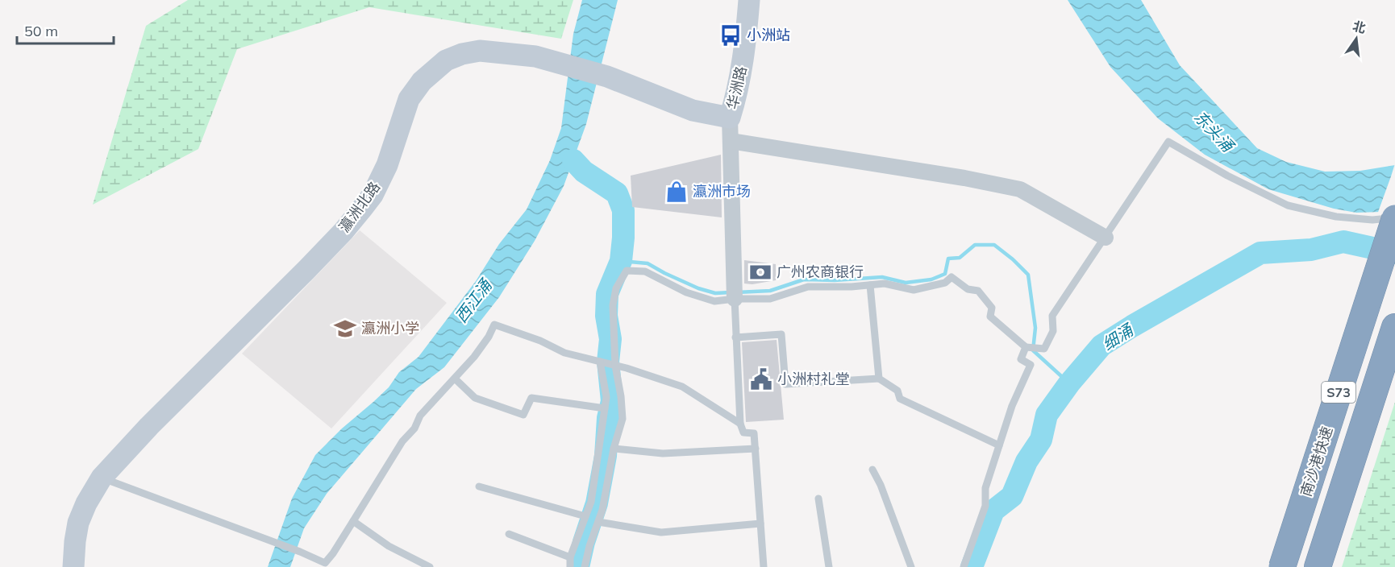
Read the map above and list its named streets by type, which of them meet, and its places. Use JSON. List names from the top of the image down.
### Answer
{
  "streets": {
    "highway": ["S73", "南沙港快速"],
    "main road": ["华洲路", "瀛洲北路"]
  },
  "crossings": [
    ["华洲路", "瀛洲北路"]
  ],
  "water": ["东头涌", "西江涌", "细涌"],
  "places": {
    "bus stop": ["小洲站"],
    "shop": ["瀛洲市场"],
    "bank": ["广州农商银行"],
    "school or university": ["瀛洲小学"],
    "public building": ["小洲村礼堂"]
  },
  "scale_bar": "50 m",
  "north": "top"
}
